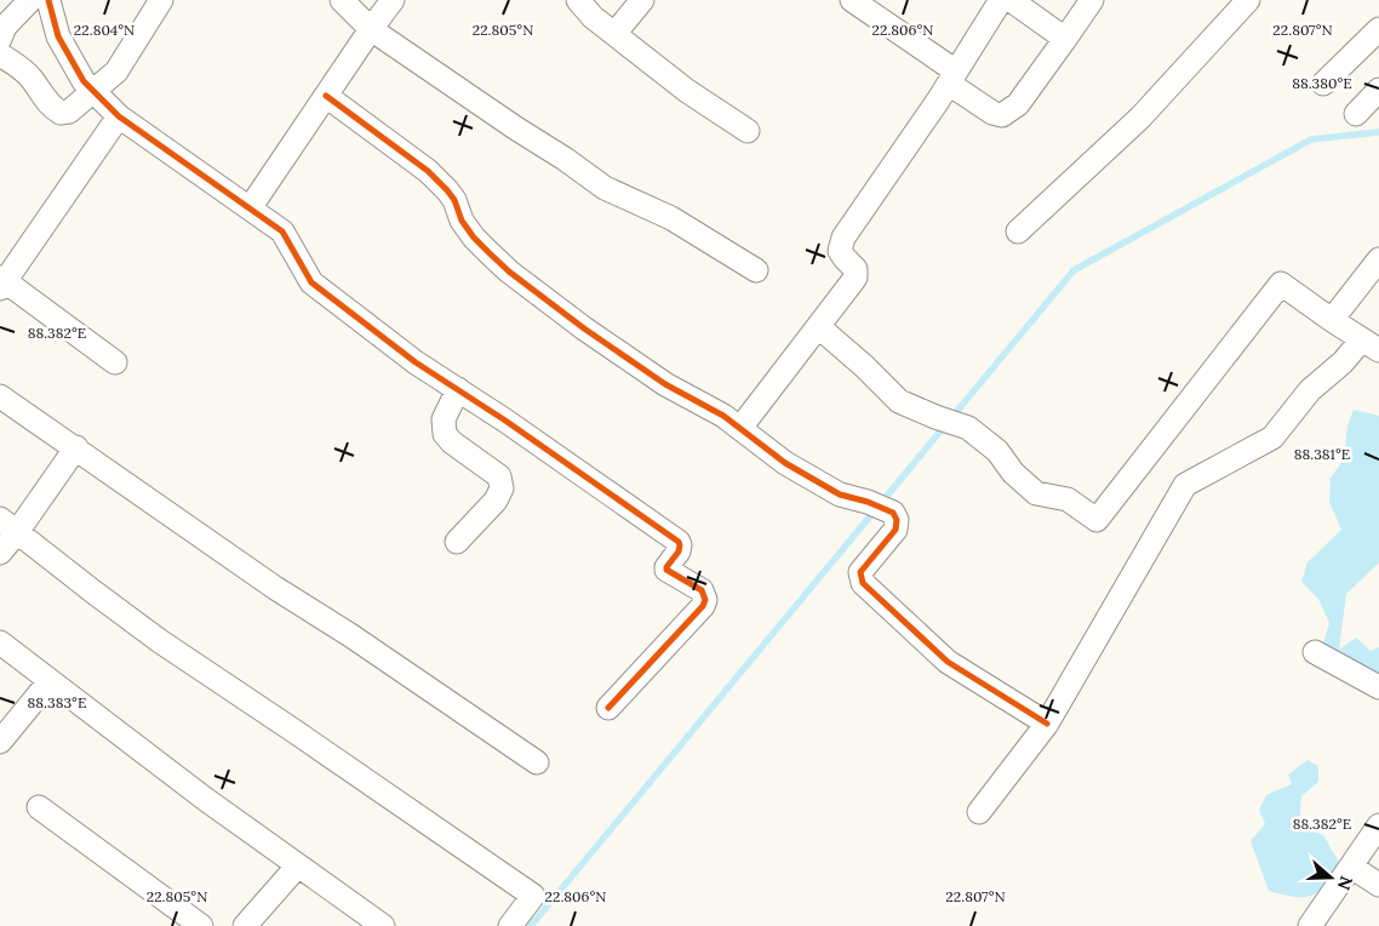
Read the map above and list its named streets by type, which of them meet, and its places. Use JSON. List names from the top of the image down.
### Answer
{
  "north": "right",
  "coordinates": [
    "22.805°N",
    "22.807°N",
    "22.804°N",
    "22.806°N",
    "88.380°E",
    "88.382°E",
    "88.381°E",
    "88.383°E"
  ]
}
